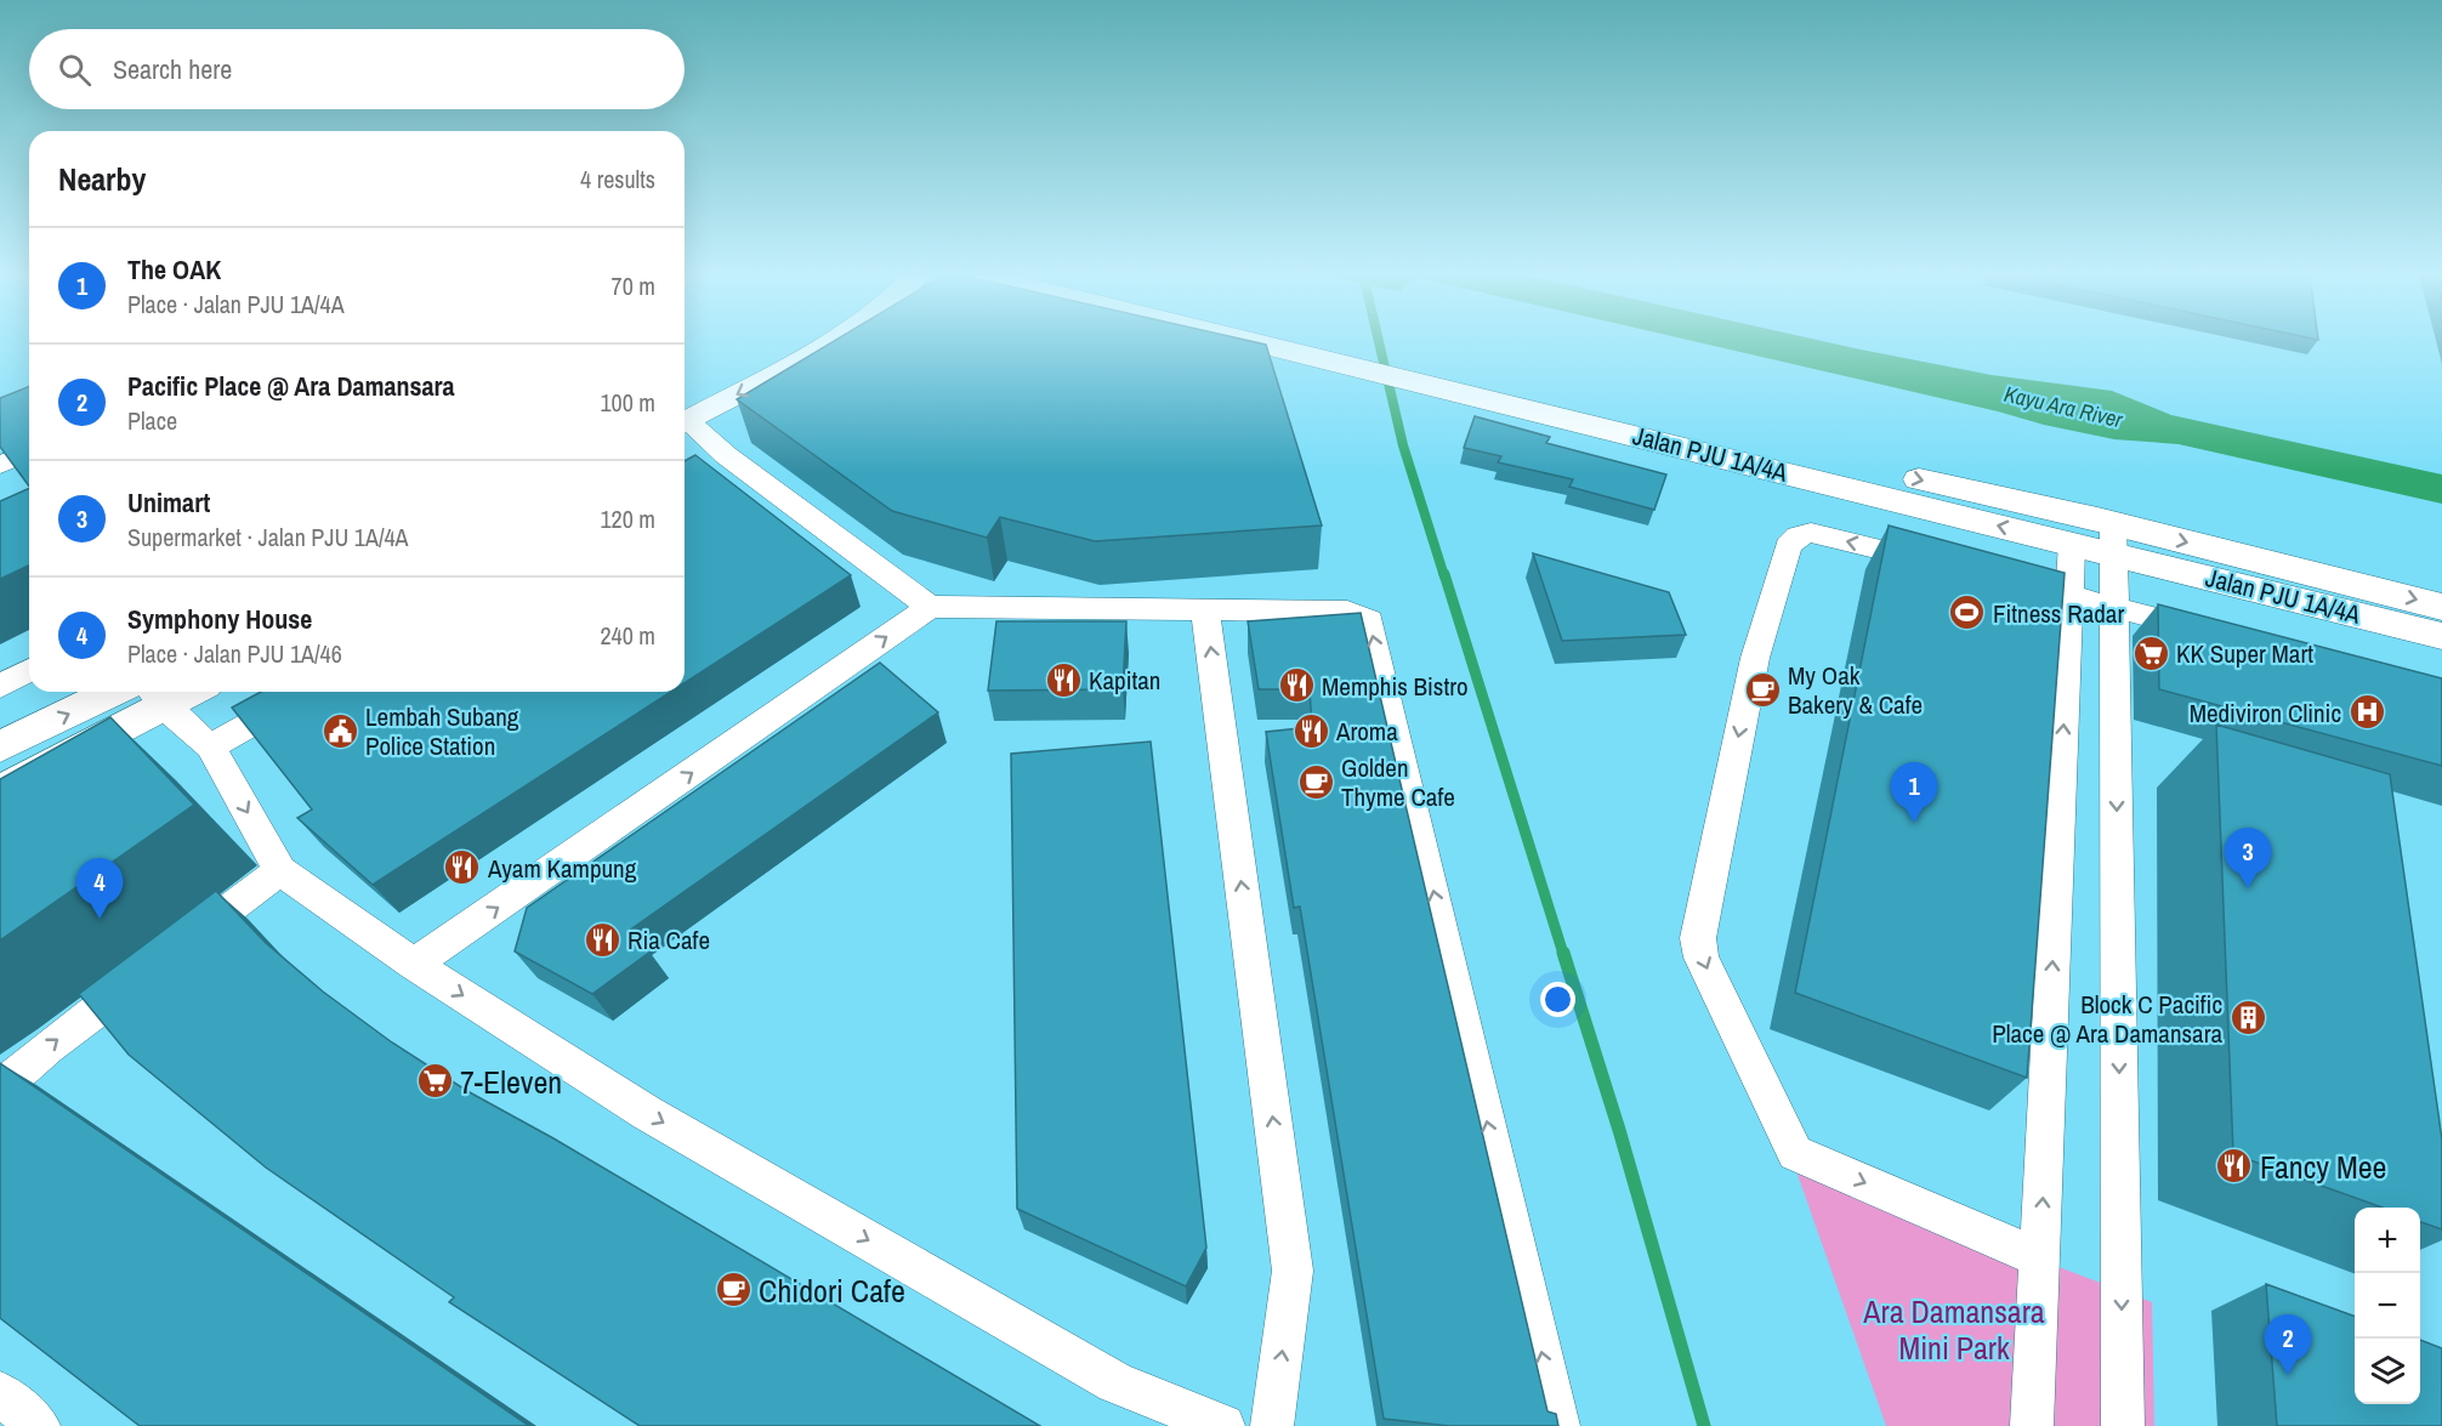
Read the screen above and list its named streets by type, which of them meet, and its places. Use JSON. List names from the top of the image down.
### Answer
{
  "streets": {
    "street": ["Jalan PJU 1A/4A"]
  },
  "water": ["Kayu Ara River"],
  "parks": ["Ara Damansara Mini Park"],
  "places": {
    "sports": ["Fitness Radar"],
    "supermarket": ["KK Super Mart", "7-Eleven"],
    "restaurant": [
      "Kapitan",
      "Memphis Bistro",
      "Aroma",
      "Ayam Kampung",
      "Ria Cafe",
      "Fancy Mee"
    ],
    "cafe": ["My Oak Bakery & Cafe", "Golden Thyme Cafe", "Chidori Cafe"],
    "hospital": ["Mediviron Clinic"],
    "public building": ["Lembah Subang Police Station"],
    "building": ["Block C Pacific Place @ Ara Damansara"]
  },
  "page": {
    "search": "Search here",
    "heading": ["Nearby", "4 results"],
    "list": [
      {
        "mark": "1",
        "name": "The OAK",
        "note": "Place · Jalan PJU 1A/4A",
        "value": "70 m"
      },
      {
        "mark": "2",
        "name": "Pacific Place @ Ara Damansara",
        "note": "Place",
        "value": "100 m"
      },
      {
        "mark": "3",
        "name": "Unimart",
        "note": "Supermarket · Jalan PJU 1A/4A",
        "value": "120 m"
      },
      {
        "mark": "4",
        "name": "Symphony House",
        "note": "Place · Jalan PJU 1A/46",
        "value": "240 m"
      }
    ],
    "pins": [
      "1",
      "3",
      "4",
      "2"
    ],
    "map_buttons": ["+", "−"]
  }
}
